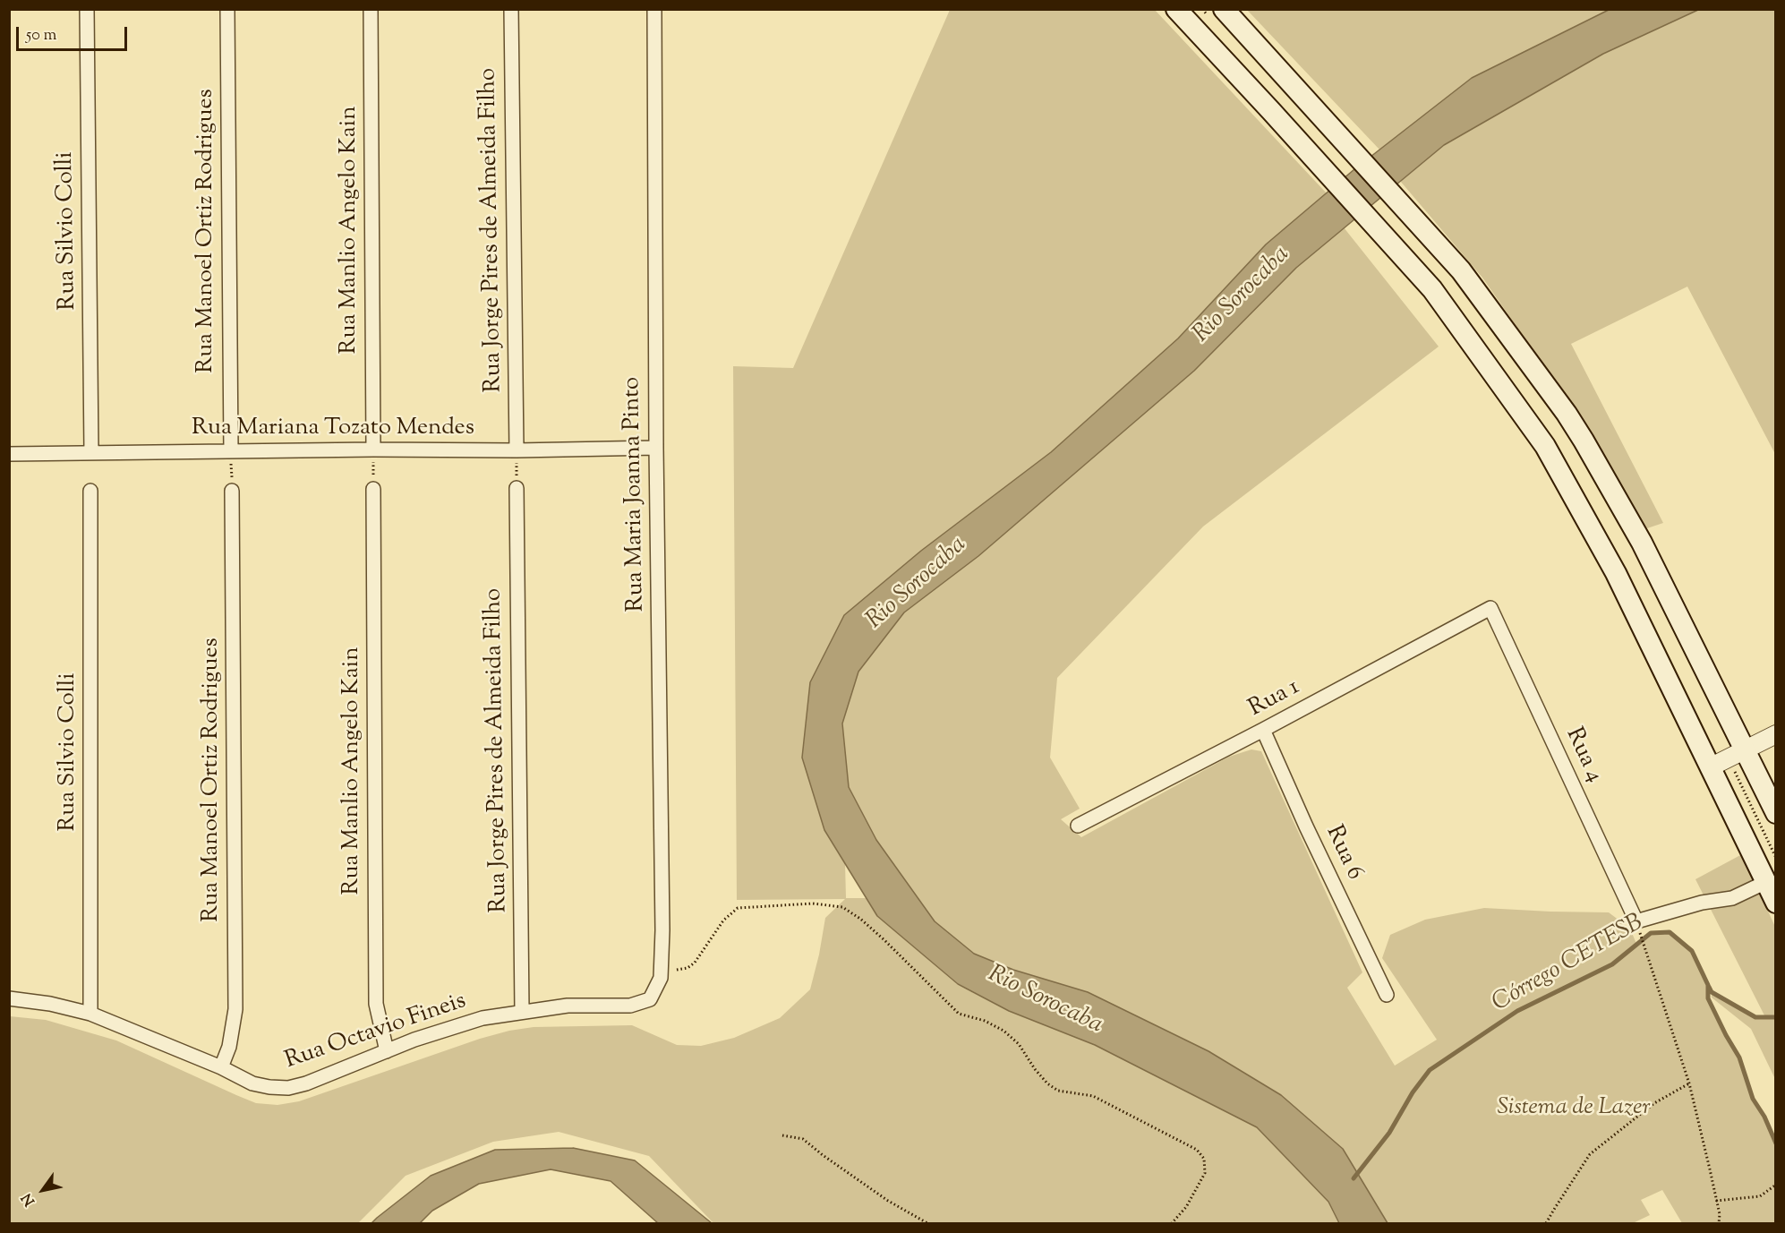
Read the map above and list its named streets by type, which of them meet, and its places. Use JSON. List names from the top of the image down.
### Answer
{
  "streets": {
    "street": [
      "Rua Manlio Angelo Kain",
      "Rua Jorge Pires de Almeida Filho",
      "Rua Silvio Colli",
      "Rua Manoel Ortiz Rodrigues",
      "Rua Mariana Tozato Mendes",
      "Rua Maria Joanna Pinto",
      "Rua 1",
      "Rua 4",
      "Rua 6",
      "Rua Octavio Fineis"
    ]
  },
  "crossings": [
    ["Rua Manlio Angelo Kain", "Rua Mariana Tozato Mendes"],
    ["Rua Manlio Angelo Kain", "Rua Octavio Fineis"],
    ["Rua Jorge Pires de Almeida Filho", "Rua Mariana Tozato Mendes"],
    ["Rua Jorge Pires de Almeida Filho", "Rua Octavio Fineis"],
    ["Rua Silvio Colli", "Rua Mariana Tozato Mendes"],
    ["Rua Silvio Colli", "Rua Octavio Fineis"],
    ["Rua Manoel Ortiz Rodrigues", "Rua Mariana Tozato Mendes"],
    ["Rua Manoel Ortiz Rodrigues", "Rua Octavio Fineis"],
    ["Rua Mariana Tozato Mendes", "Rua Maria Joanna Pinto"],
    ["Rua Maria Joanna Pinto", "Rua Octavio Fineis"],
    ["Rua 1", "Rua 4"],
    ["Rua 1", "Rua 6"]
  ],
  "water": ["Rio Sorocaba", "Córrego CETESB"],
  "parks": ["Sistema de Lazer"],
  "scale_bar": "50 m",
  "north": "bottom left"
}
